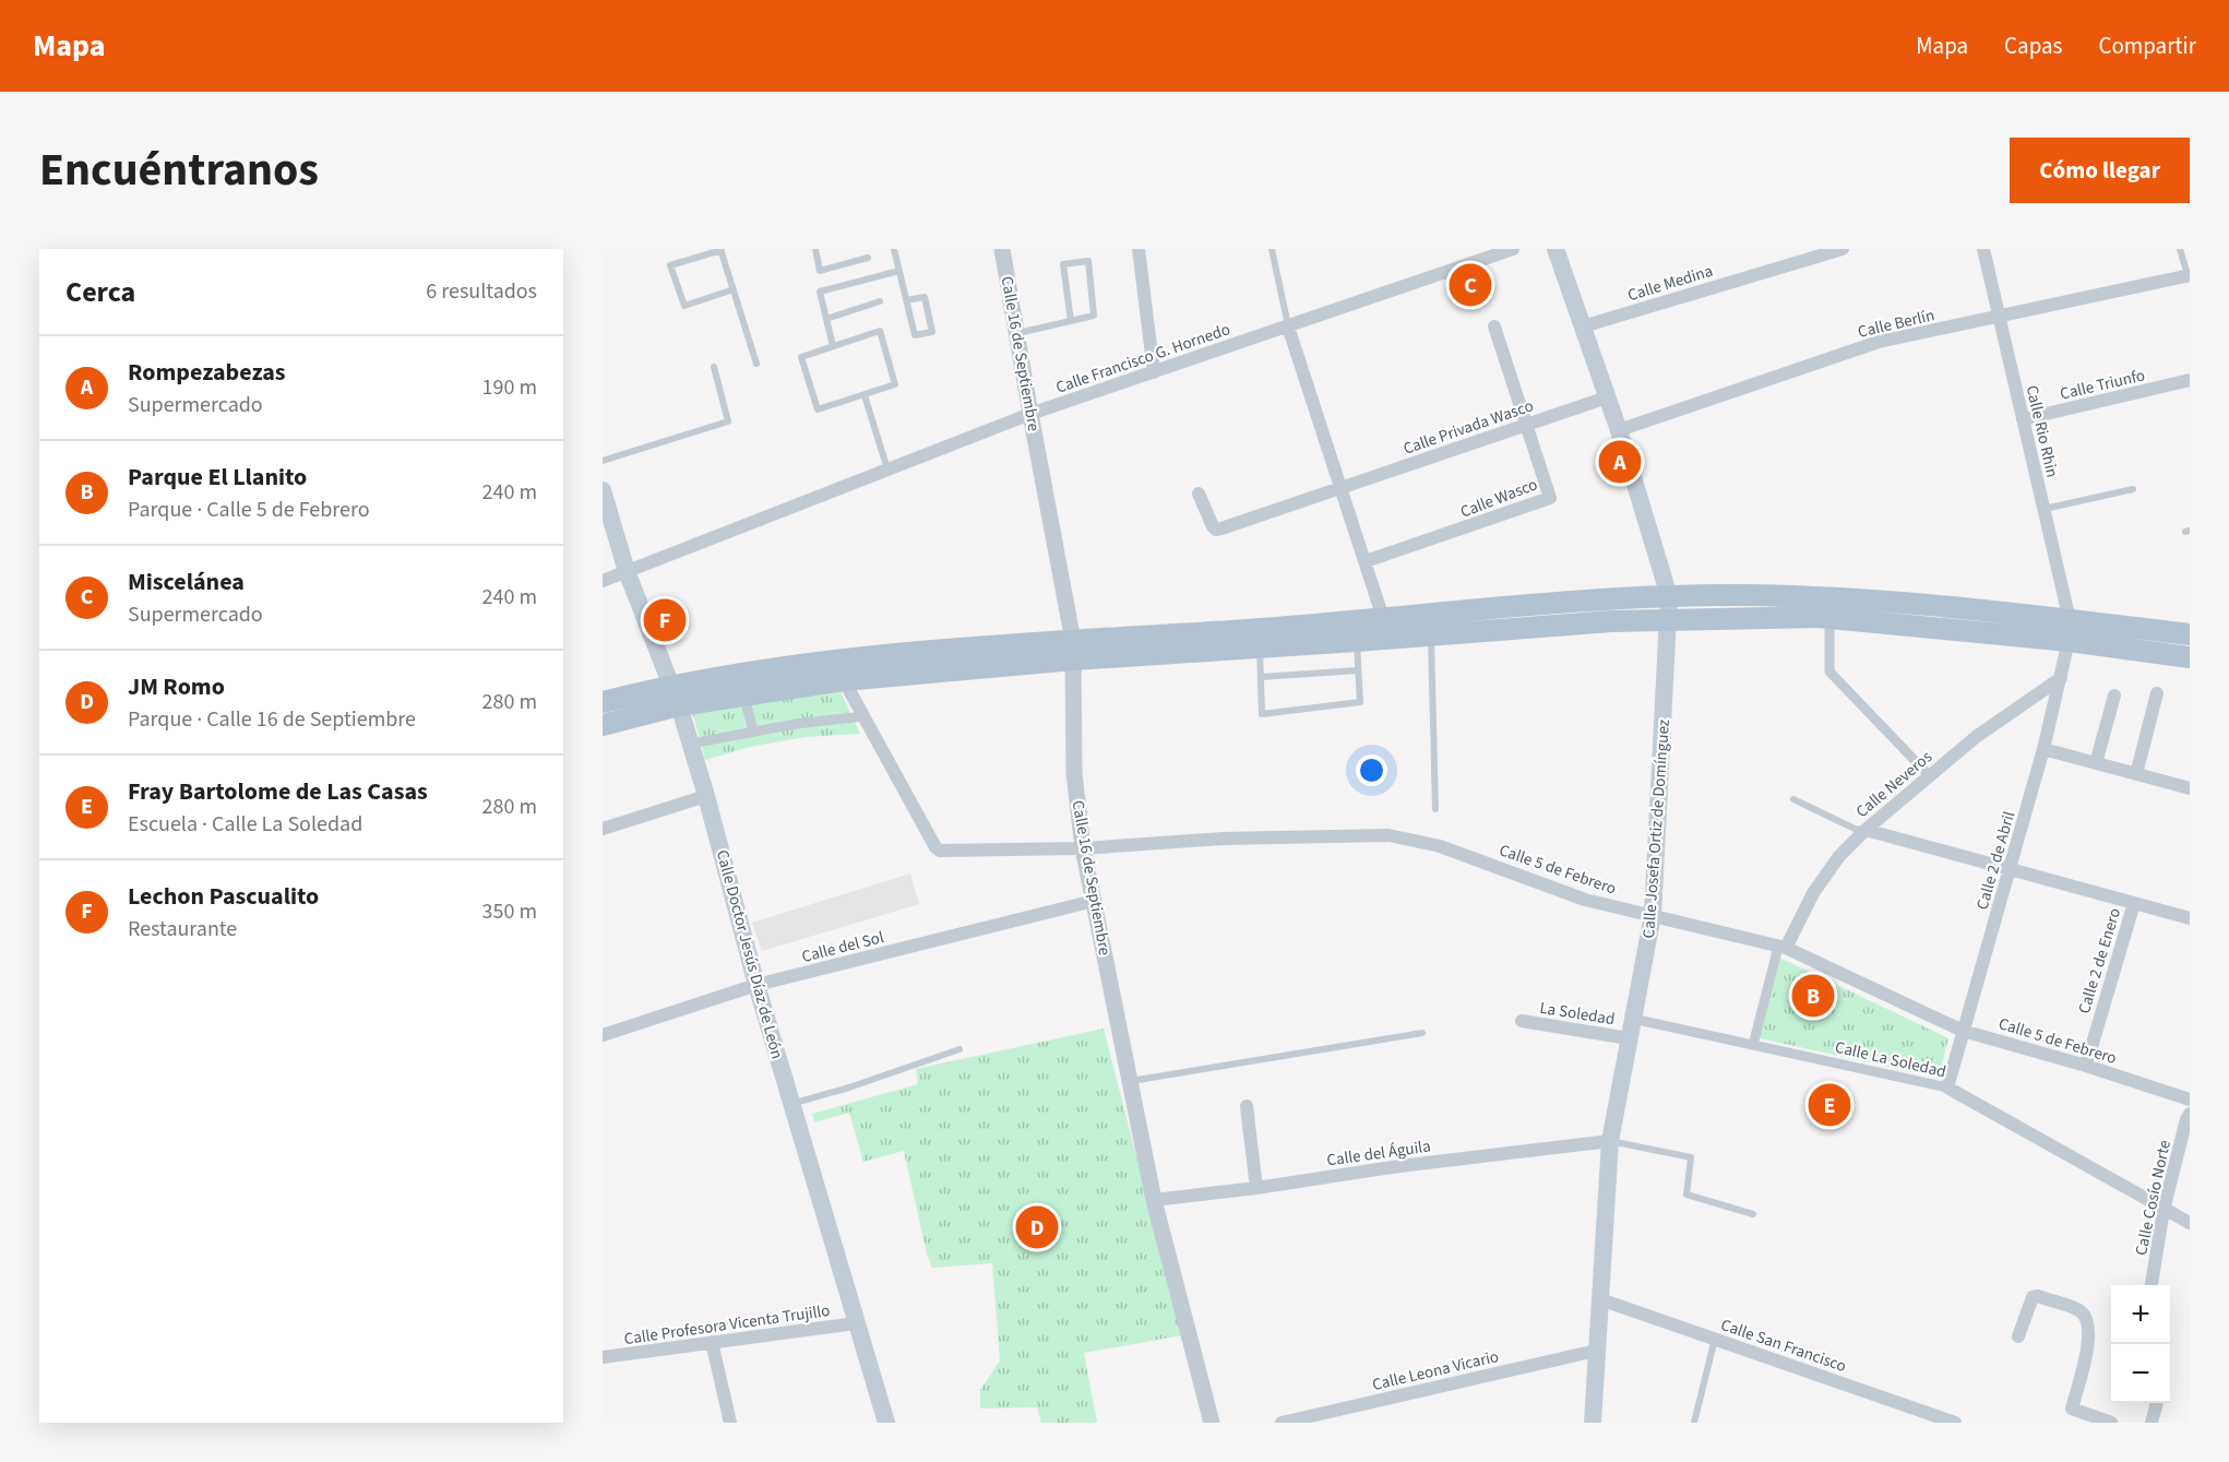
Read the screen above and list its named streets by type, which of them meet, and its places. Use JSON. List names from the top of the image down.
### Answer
{
  "streets": {
    "main road": ["Calle Josefa Ortiz de Domínguez", "Calle Doctor Jesús Díaz de León"],
    "street": [
      "Calle Medina",
      "Calle Berlín",
      "Calle 16 de Septiembre",
      "Calle Francisco G. Hornedo",
      "Calle Triunfo",
      "Calle Privada Wasco",
      "Calle Rio Rhin",
      "Calle Wasco",
      "Calle Neveros",
      "Calle 2 de Abril",
      "Calle 5 de Febrero",
      "Calle del Sol",
      "Calle 2 de Enero",
      "La Soledad",
      "Calle La Soledad",
      "Calle del Águila",
      "Calle Cosío Norte",
      "Calle Profesora Vicenta Trujillo",
      "Calle San Francisco",
      "Calle Leona Vicario"
    ]
  },
  "crossings": [
    ["Calle Medina", "Calle Josefa Ortiz de Domínguez"],
    ["Calle Berlín", "Calle Rio Rhin"],
    ["Calle Berlín", "Calle Josefa Ortiz de Domínguez"],
    ["Calle 16 de Septiembre", "Calle Francisco G. Hornedo"],
    ["Calle 16 de Septiembre", "Calle 5 de Febrero"],
    ["Calle 16 de Septiembre", "Calle del Sol"],
    ["Calle 16 de Septiembre", "Calle del Águila"],
    ["Calle Francisco G. Hornedo", "Calle Doctor Jesús Díaz de León"],
    ["Calle Triunfo", "Calle Rio Rhin"],
    ["Calle Privada Wasco", "Calle Wasco"],
    ["Calle Privada Wasco", "Calle Josefa Ortiz de Domínguez"],
    ["Calle Rio Rhin", "Calle 2 de Abril"],
    ["Calle Neveros", "Calle 2 de Abril"],
    ["Calle Neveros", "Calle 5 de Febrero"],
    ["Calle Josefa Ortiz de Domínguez", "Calle 5 de Febrero"],
    ["Calle Josefa Ortiz de Domínguez", "La Soledad"],
    ["Calle Josefa Ortiz de Domínguez", "Calle La Soledad"],
    ["Calle Josefa Ortiz de Domínguez", "Calle del Águila"],
    ["Calle Josefa Ortiz de Domínguez", "Calle San Francisco"],
    ["Calle Josefa Ortiz de Domínguez", "Calle Leona Vicario"],
    ["Calle 2 de Abril", "Calle 5 de Febrero"],
    ["Calle 2 de Abril", "Calle La Soledad"],
    ["Calle 5 de Febrero", "Calle 2 de Enero"],
    ["Calle del Sol", "Calle Doctor Jesús Díaz de León"],
    ["Calle Doctor Jesús Díaz de León", "Calle Profesora Vicenta Trujillo"],
    ["Calle La Soledad", "Calle Cosío Norte"]
  ],
  "page": {
    "header": "Mapa",
    "nav": ["Mapa", "Capas", "Compartir"],
    "title": "Encuéntranos",
    "buttons": "Cómo llegar",
    "heading": ["Cerca", "6 resultados"],
    "pins": [
      "C",
      "A",
      "F",
      "B",
      "E",
      "D"
    ],
    "list": [
      {
        "mark": "A",
        "name": "Rompezabezas",
        "note": "Supermercado",
        "value": "190 m"
      },
      {
        "mark": "B",
        "name": "Parque El Llanito",
        "note": "Parque · Calle 5 de Febrero",
        "value": "240 m"
      },
      {
        "mark": "C",
        "name": "Miscelánea",
        "note": "Supermercado",
        "value": "240 m"
      },
      {
        "mark": "D",
        "name": "JM Romo",
        "note": "Parque · Calle 16 de Septiembre",
        "value": "280 m"
      },
      {
        "mark": "E",
        "name": "Fray Bartolome de Las Casas",
        "note": "Escuela · Calle La Soledad",
        "value": "280 m"
      },
      {
        "mark": "F",
        "name": "Lechon Pascualito",
        "note": "Restaurante",
        "value": "350 m"
      }
    ],
    "map_buttons": ["+", "−"]
  }
}
